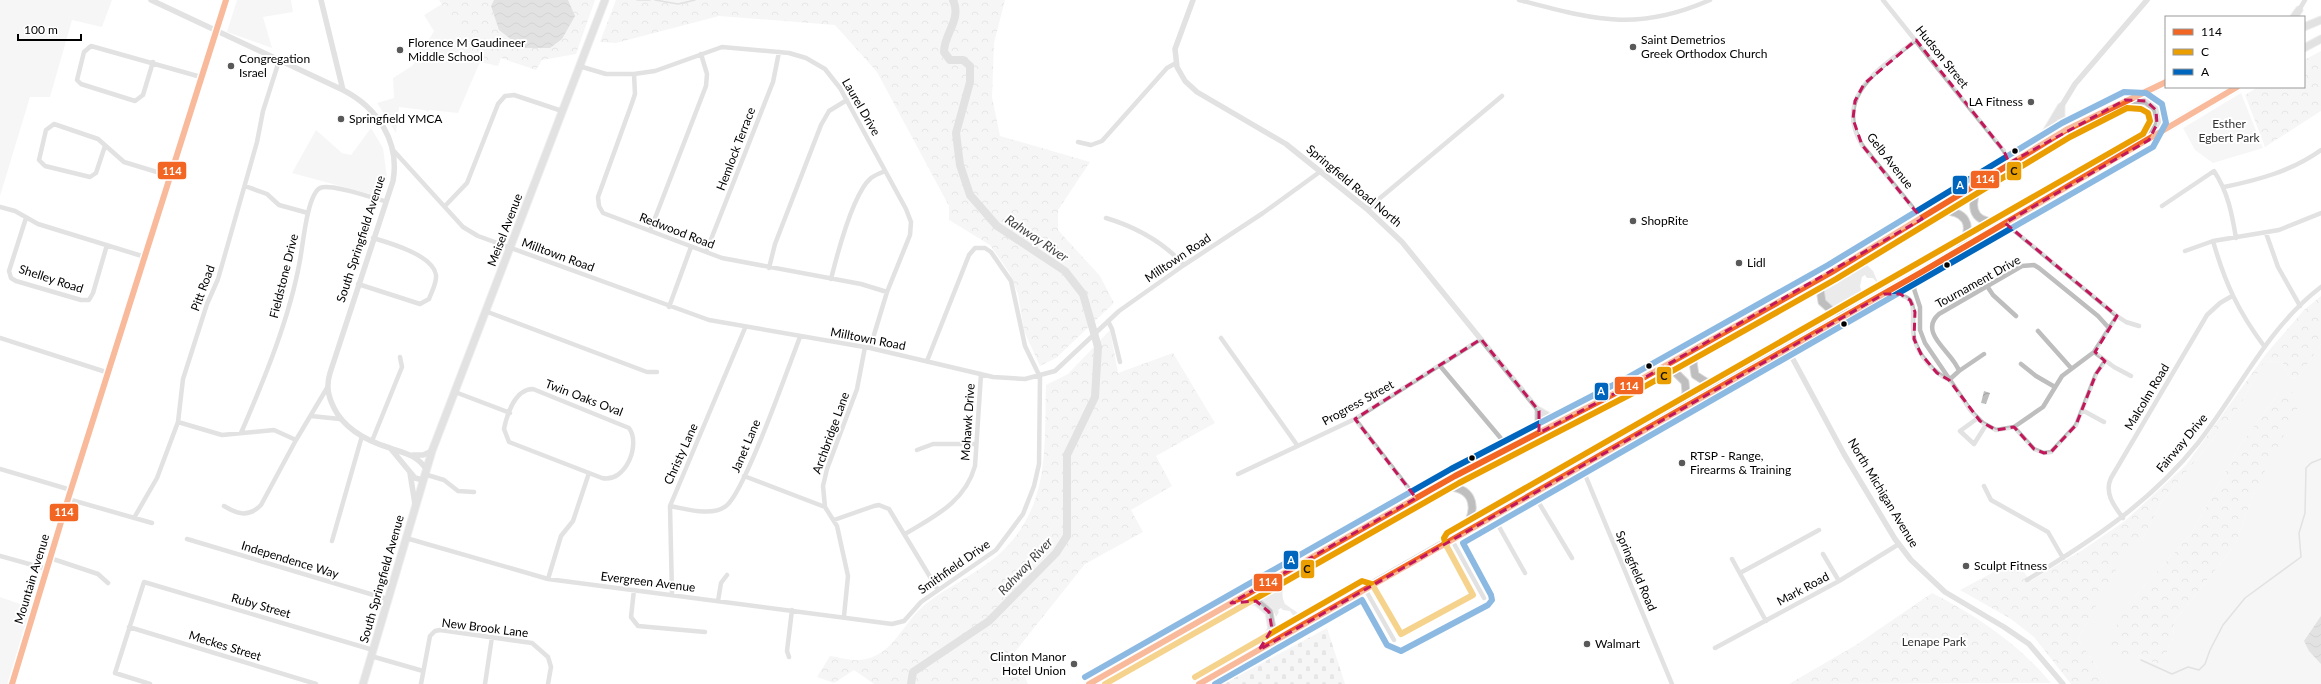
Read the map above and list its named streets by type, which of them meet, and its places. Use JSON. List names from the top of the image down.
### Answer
{
  "streets": {
    "main road": ["Meisel Avenue", "South Springfield Avenue"],
    "street": [
      "Hudson Street",
      "Laurel Drive",
      "Hemlock Terrace",
      "Gelb Avenue",
      "Springfield Road North",
      "Redwood Road",
      "Milltown Road",
      "Fieldstone Drive",
      "Shelley Road",
      "Tournament Drive",
      "Pitt Road",
      "Malcolm Road",
      "Twin Oaks Oval",
      "Progress Street",
      "Mohawk Drive",
      "Archbridge Lane",
      "Fairway Drive",
      "Janet Lane",
      "Christy Lane",
      "North Michigan Avenue",
      "Independence Way",
      "Smithfield Drive",
      "Springfield Road",
      "Mountain Avenue",
      "Evergreen Avenue",
      "Mark Road",
      "Ruby Street",
      "New Brook Lane",
      "Meckes Street"
    ]
  },
  "crossings": [
    ["Hudson Street", "Gelb Avenue"],
    ["Laurel Drive", "Hemlock Terrace"],
    ["Laurel Drive", "Meisel Avenue"],
    ["Laurel Drive", "Redwood Road"],
    ["Laurel Drive", "Milltown Road"],
    ["Hemlock Terrace", "Redwood Road"],
    ["Springfield Road North", "Milltown Road"],
    ["Springfield Road North", "Progress Street"],
    ["Meisel Avenue", "South Springfield Avenue"],
    ["Meisel Avenue", "Milltown Road"],
    ["South Springfield Avenue", "Milltown Road"],
    ["South Springfield Avenue", "Fieldstone Drive"],
    ["South Springfield Avenue", "Pitt Road"],
    ["South Springfield Avenue", "Independence Way"],
    ["South Springfield Avenue", "Mountain Avenue"],
    ["South Springfield Avenue", "Evergreen Avenue"],
    ["South Springfield Avenue", "Ruby Street"],
    ["Milltown Road", "Mohawk Drive"],
    ["Milltown Road", "Archbridge Lane"],
    ["Milltown Road", "Janet Lane"],
    ["Milltown Road", "Christy Lane"],
    ["Milltown Road", "Smithfield Drive"],
    ["Malcolm Road", "Fairway Drive"],
    ["Janet Lane", "Christy Lane"],
    ["Christy Lane", "Evergreen Avenue"],
    ["North Michigan Avenue", "Mark Road"],
    ["Smithfield Drive", "Evergreen Avenue"],
    ["Ruby Street", "Meckes Street"]
  ],
  "water": ["Rahway River"],
  "parks": ["Esther Egbert Park", "Lenape Park"],
  "places": [
    "Saint Demetrios Greek Orthodox Church",
    "Florence M Gaudineer Middle School",
    "Congregation Israel",
    "LA Fitness",
    "Springfield YMCA",
    "ShopRite",
    "Lidl",
    "RTSP - Range, Firearms & Training",
    "Sculpt Fitness",
    "Walmart",
    "Clinton Manor Hotel Union"
  ],
  "lines": ["transit line 114", "transit line A", "transit line C"],
  "legend": ["114", "C", "A"],
  "scale_bar": "100 m"
}
